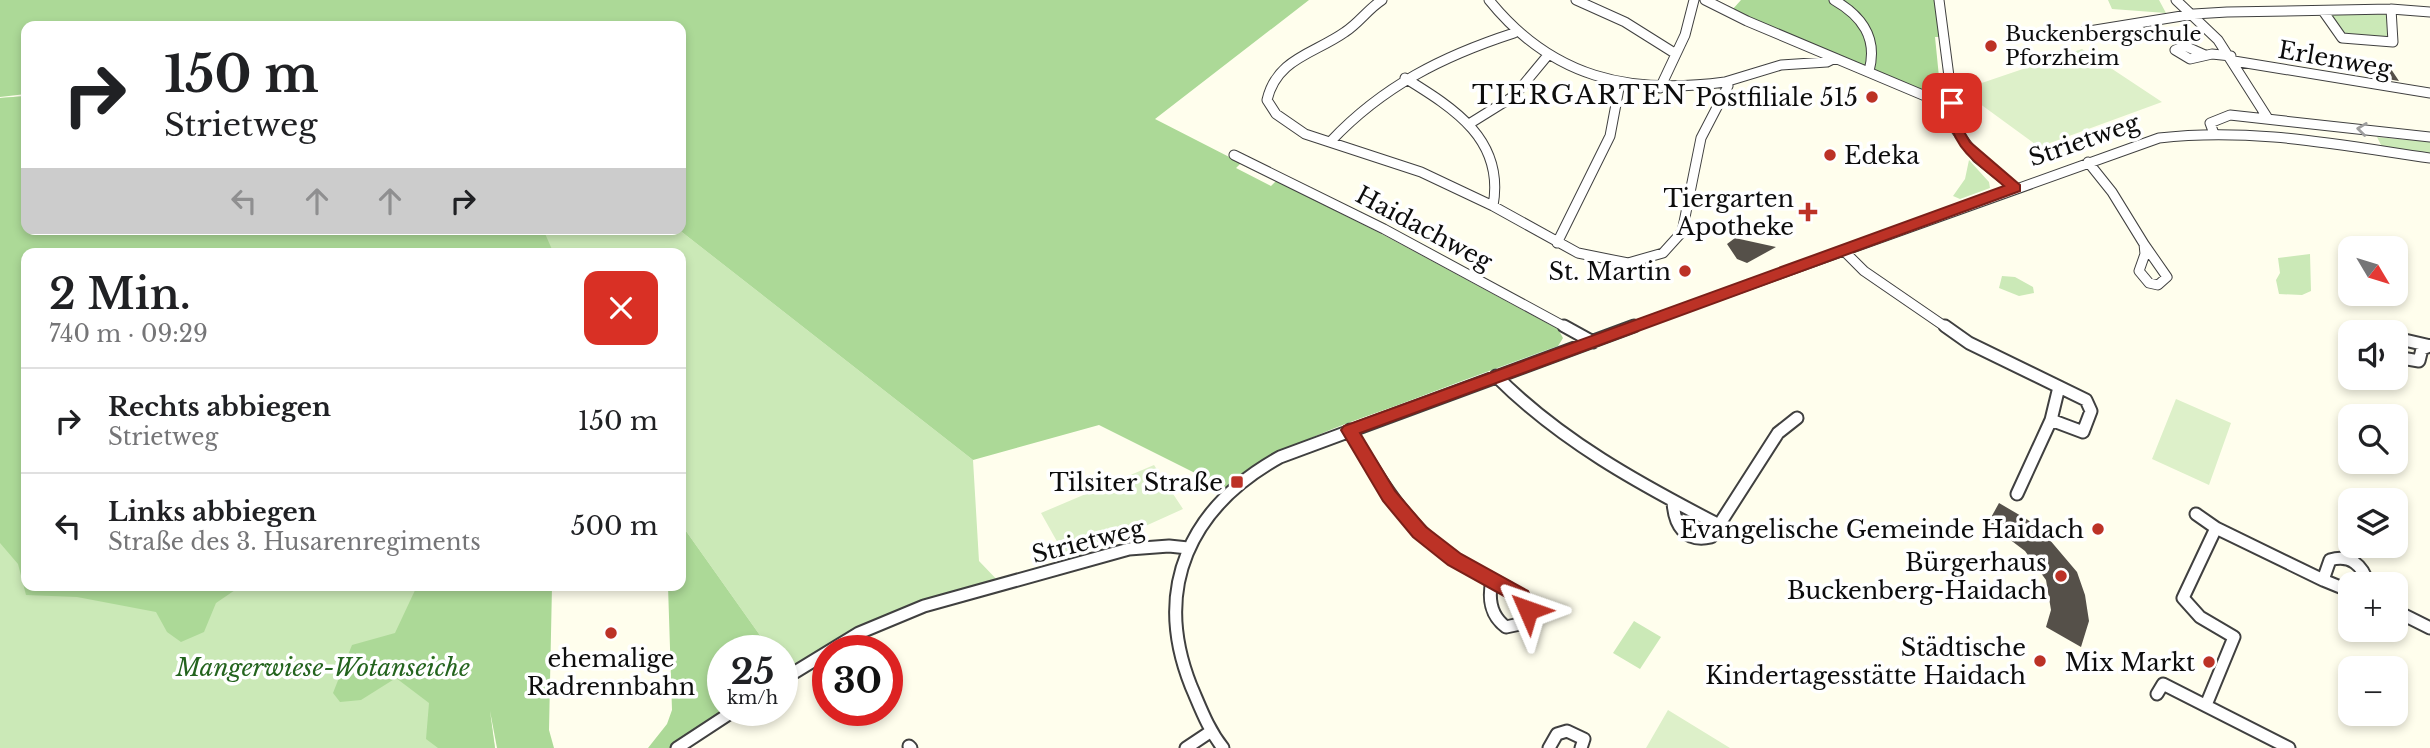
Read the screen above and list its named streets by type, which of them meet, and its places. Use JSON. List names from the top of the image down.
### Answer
{
  "streets": {
    "street": ["Erlenweg", "Strietweg", "Haidachweg"]
  },
  "crossings": [
    ["Strietweg", "Haidachweg"]
  ],
  "districts": ["TIERGARTEN"],
  "parks": ["Mangerwiese-Wotanseiche"],
  "places": {
    "other": [
      "Buckenbergschule Pforzheim",
      "Postfiliale 515",
      "Edeka",
      "St. Martin",
      "Evangelische Gemeinde Haidach",
      "Bürgerhaus Buckenberg-Haidach",
      "ehemalige Radrennbahn",
      "Städtische Kindertagesstätte Haidach",
      "Mix Markt"
    ],
    "health": ["Tiergarten Apotheke"],
    "transit": ["Tilsiter Straße"]
  },
  "north": "bottom right",
  "page": {
    "turn": ["150 m", "Strietweg"],
    "map_buttons": ["+", "−"],
    "heading": ["2 Min.", "740 m · 09:29"],
    "list": [
      {
        "name": "Rechts abbiegen",
        "note": "Strietweg",
        "value": "150 m"
      },
      {
        "name": "Links abbiegen",
        "note": "Straße des 3. Husarenregiments",
        "value": "500 m"
      }
    ],
    "speed": "25 km/h",
    "limit": "30"
  }
}
